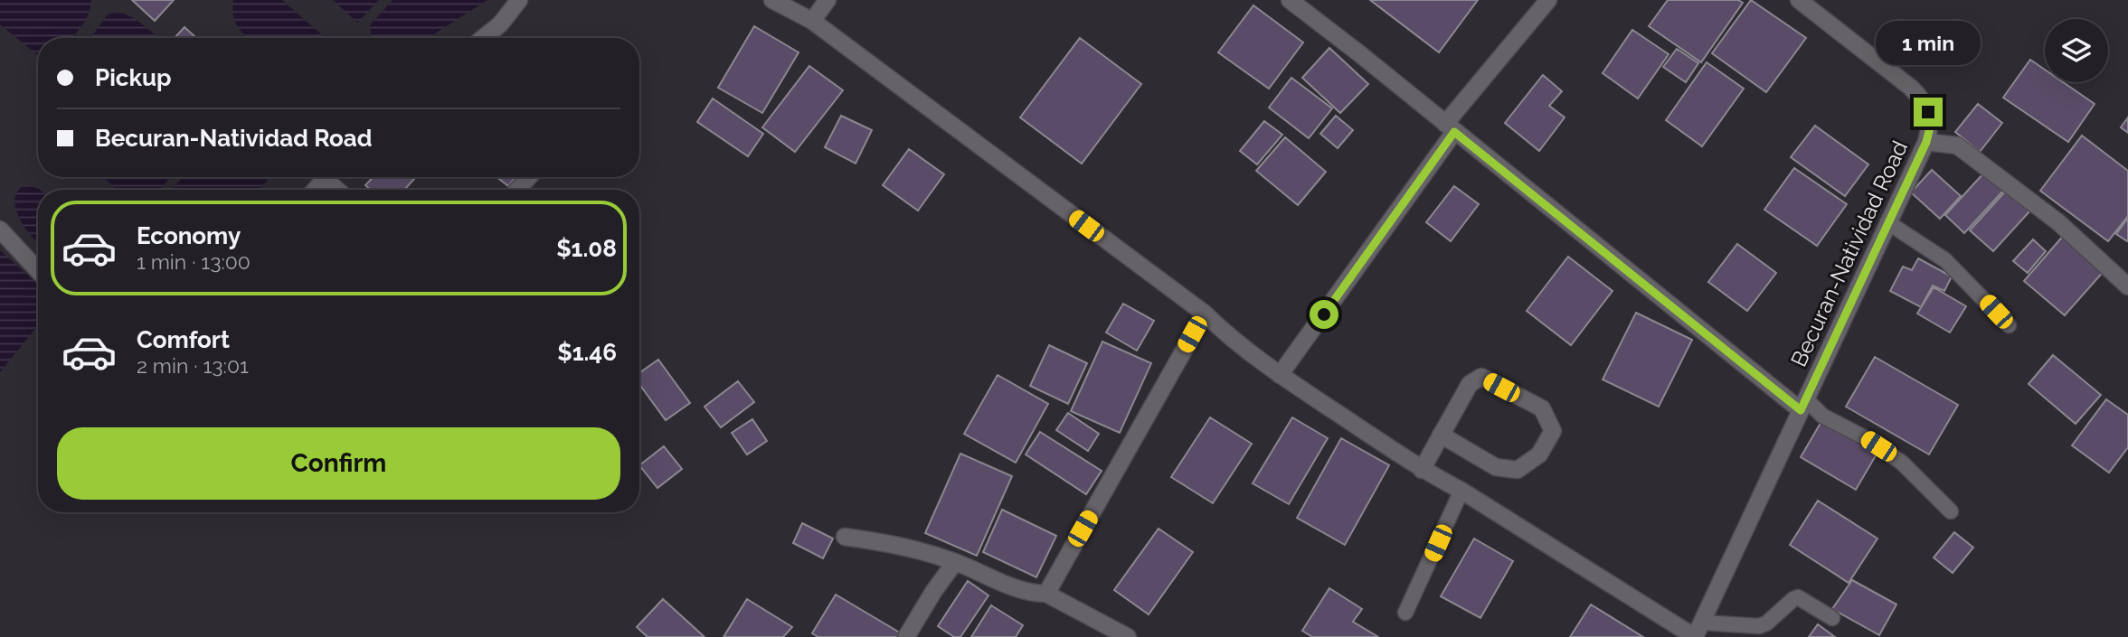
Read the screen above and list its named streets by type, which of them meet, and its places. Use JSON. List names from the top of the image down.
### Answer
{
  "streets": {
    "street": ["Becuran-Natividad Road"]
  },
  "page": {
    "bubble": "1 min",
    "banner": ["Pickup", "Becuran-Natividad Road"],
    "list": [
      {
        "name": "Economy",
        "note": "1 min · 13:00",
        "value": "$1.08"
      },
      {
        "name": "Comfort",
        "note": "2 min · 13:01",
        "value": "$1.46"
      }
    ],
    "buttons": "Confirm"
  }
}
